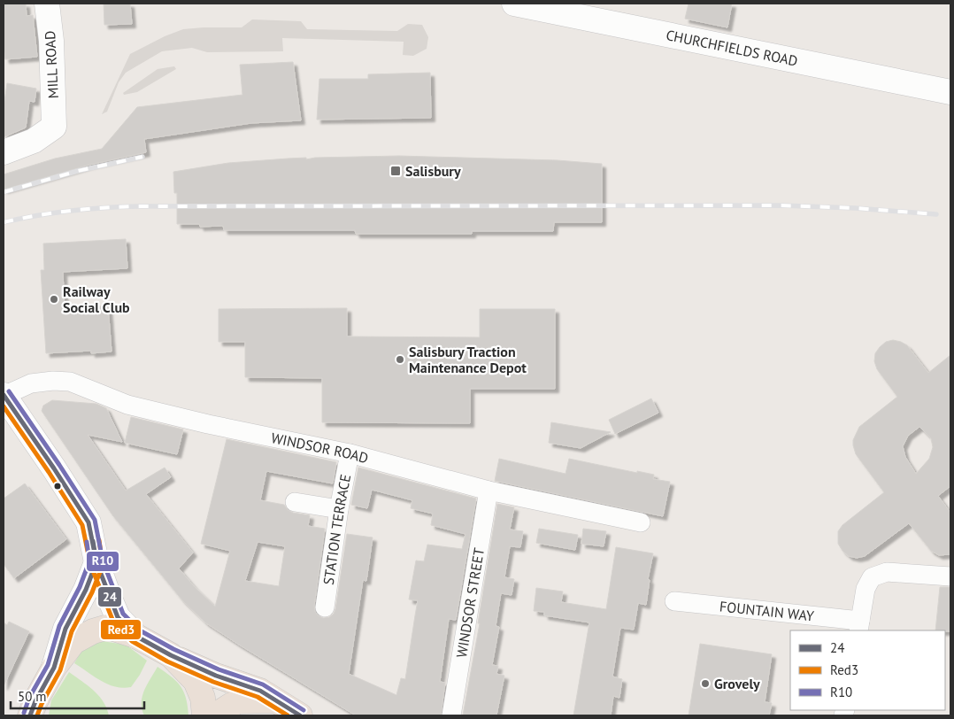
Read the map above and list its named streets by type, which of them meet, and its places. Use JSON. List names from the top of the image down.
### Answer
{
  "streets": {
    "street": [
      "CHURCHFIELDS ROAD",
      "MILL ROAD",
      "WINDSOR ROAD",
      "STATION TERRACE",
      "WINDSOR STREET",
      "FOUNTAIN WAY"
    ]
  },
  "crossings": [
    ["WINDSOR ROAD", "STATION TERRACE"],
    ["WINDSOR ROAD", "WINDSOR STREET"]
  ],
  "places": {
    "transit": ["Salisbury"],
    "other": ["Railway Social Club", "Salisbury Traction Maintenance Depot", "Grovely"]
  },
  "lines": ["transit line R10", "transit line 24", "transit line Red3"],
  "legend": ["24", "Red3", "R10"],
  "scale_bar": "50 m"
}
